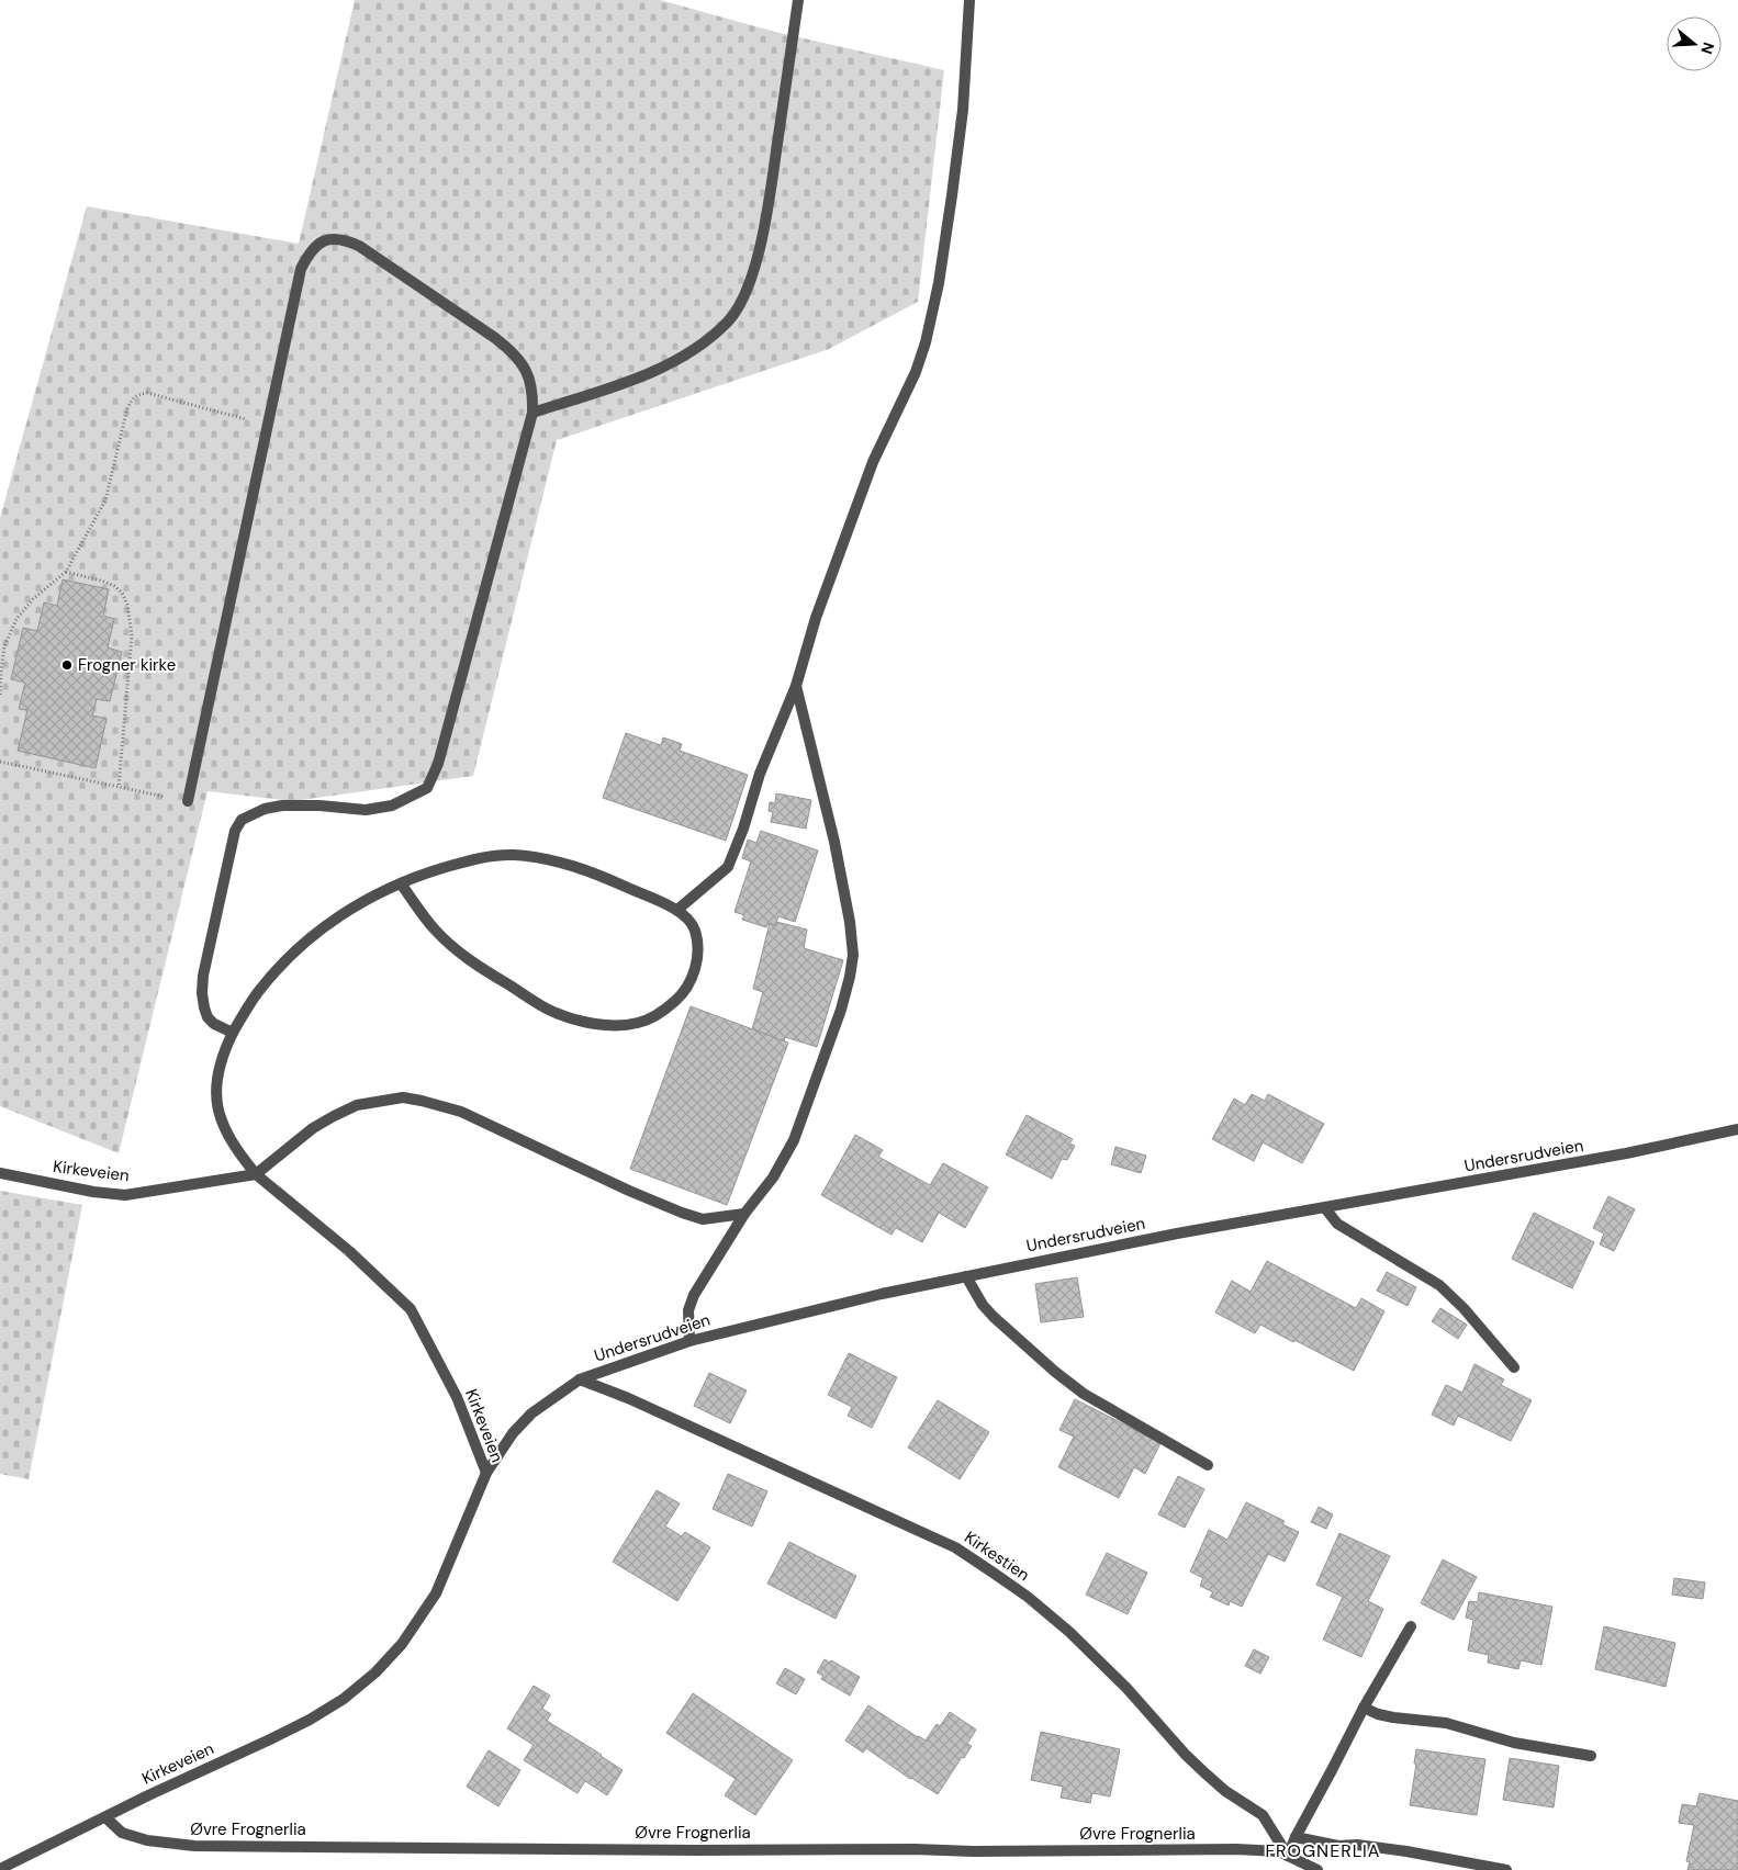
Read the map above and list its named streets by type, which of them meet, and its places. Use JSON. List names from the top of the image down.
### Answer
{
  "streets": {
    "street": [
      "Undersrudveien",
      "Kirkeveien",
      "Kirkestien",
      "Øvre Frognerlia"
    ]
  },
  "crossings": [
    ["Undersrudveien", "Kirkeveien"],
    ["Undersrudveien", "Kirkestien"],
    ["Kirkeveien", "Øvre Frognerlia"],
    ["Kirkestien", "Øvre Frognerlia"]
  ],
  "districts": ["FROGNERLIA"],
  "places": ["Frogner kirke"],
  "north": "right"
}
